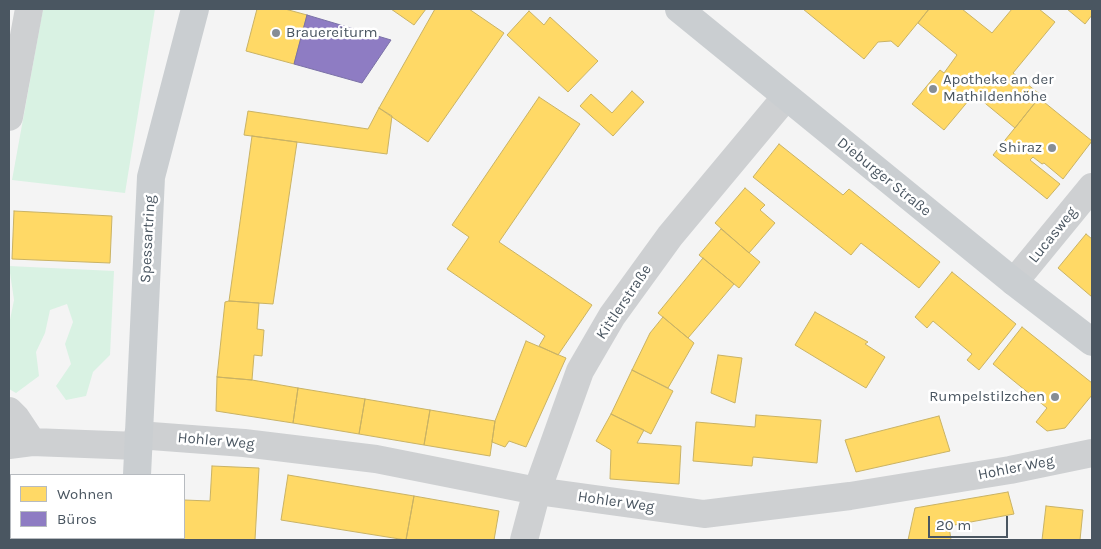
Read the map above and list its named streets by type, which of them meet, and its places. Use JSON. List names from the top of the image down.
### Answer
{
  "streets": {
    "main road": ["Dieburger Straße", "Spessartring"],
    "street": ["Lucasweg", "Kittlerstraße", "Hohler Weg"]
  },
  "crossings": [
    ["Dieburger Straße", "Lucasweg"],
    ["Dieburger Straße", "Kittlerstraße"],
    ["Spessartring", "Hohler Weg"],
    ["Kittlerstraße", "Hohler Weg"]
  ],
  "places": [
    "Brauereiturm",
    "Apotheke an der Mathildenhöhe",
    "Shiraz",
    "Rumpelstilzchen"
  ],
  "legend": ["Wohnen", "Büros"],
  "scale_bar": "20 m"
}
